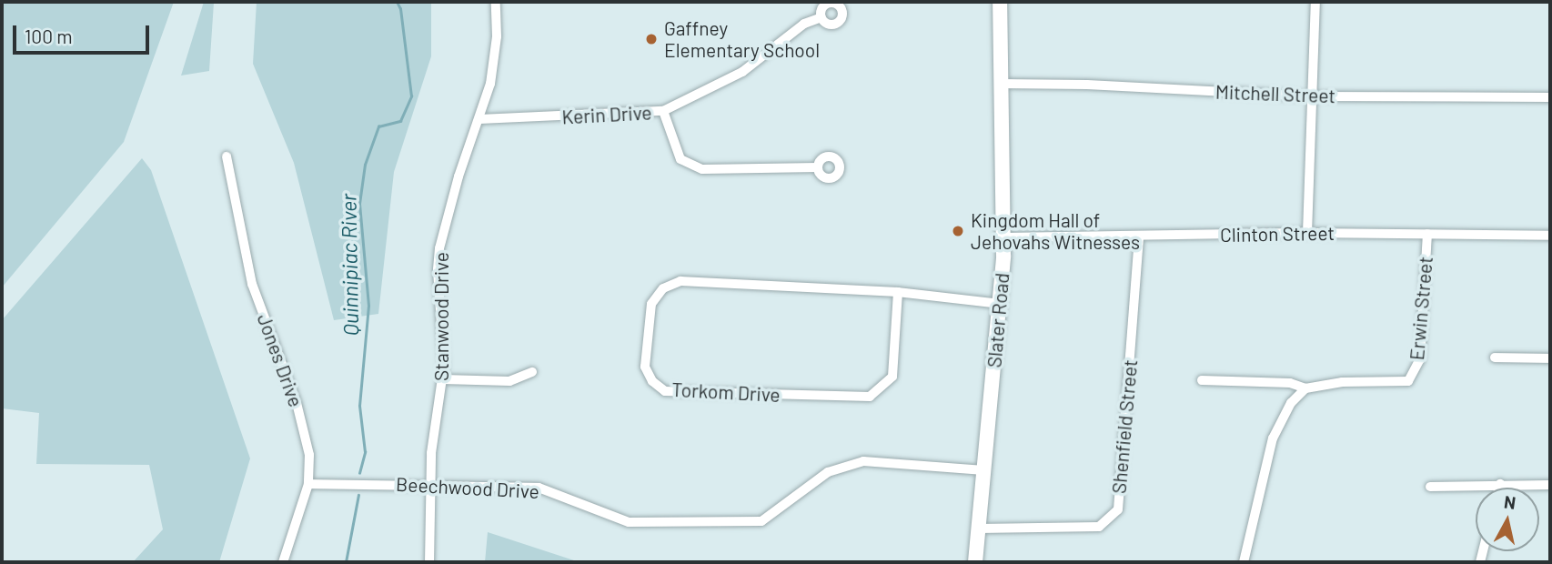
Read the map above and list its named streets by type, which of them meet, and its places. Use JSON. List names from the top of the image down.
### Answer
{
  "streets": {
    "main road": ["Slater Road"],
    "street": [
      "Mitchell Street",
      "Kerin Drive",
      "Clinton Street",
      "Erwin Street",
      "Stanwood Drive",
      "Jones Drive",
      "Torkom Drive",
      "Shenfield Street",
      "Beechwood Drive"
    ]
  },
  "crossings": [
    ["Mitchell Street", "Slater Road"],
    ["Kerin Drive", "Stanwood Drive"],
    ["Clinton Street", "Erwin Street"],
    ["Clinton Street", "Slater Road"],
    ["Clinton Street", "Shenfield Street"],
    ["Stanwood Drive", "Beechwood Drive"],
    ["Slater Road", "Torkom Drive"],
    ["Slater Road", "Shenfield Street"],
    ["Slater Road", "Beechwood Drive"],
    ["Jones Drive", "Beechwood Drive"]
  ],
  "water": ["Quinnipiac River"],
  "places": ["Gaffney Elementary School", "Kingdom Hall of Jehovahs Witnesses"],
  "scale_bar": "100 m",
  "north": "top"
}
